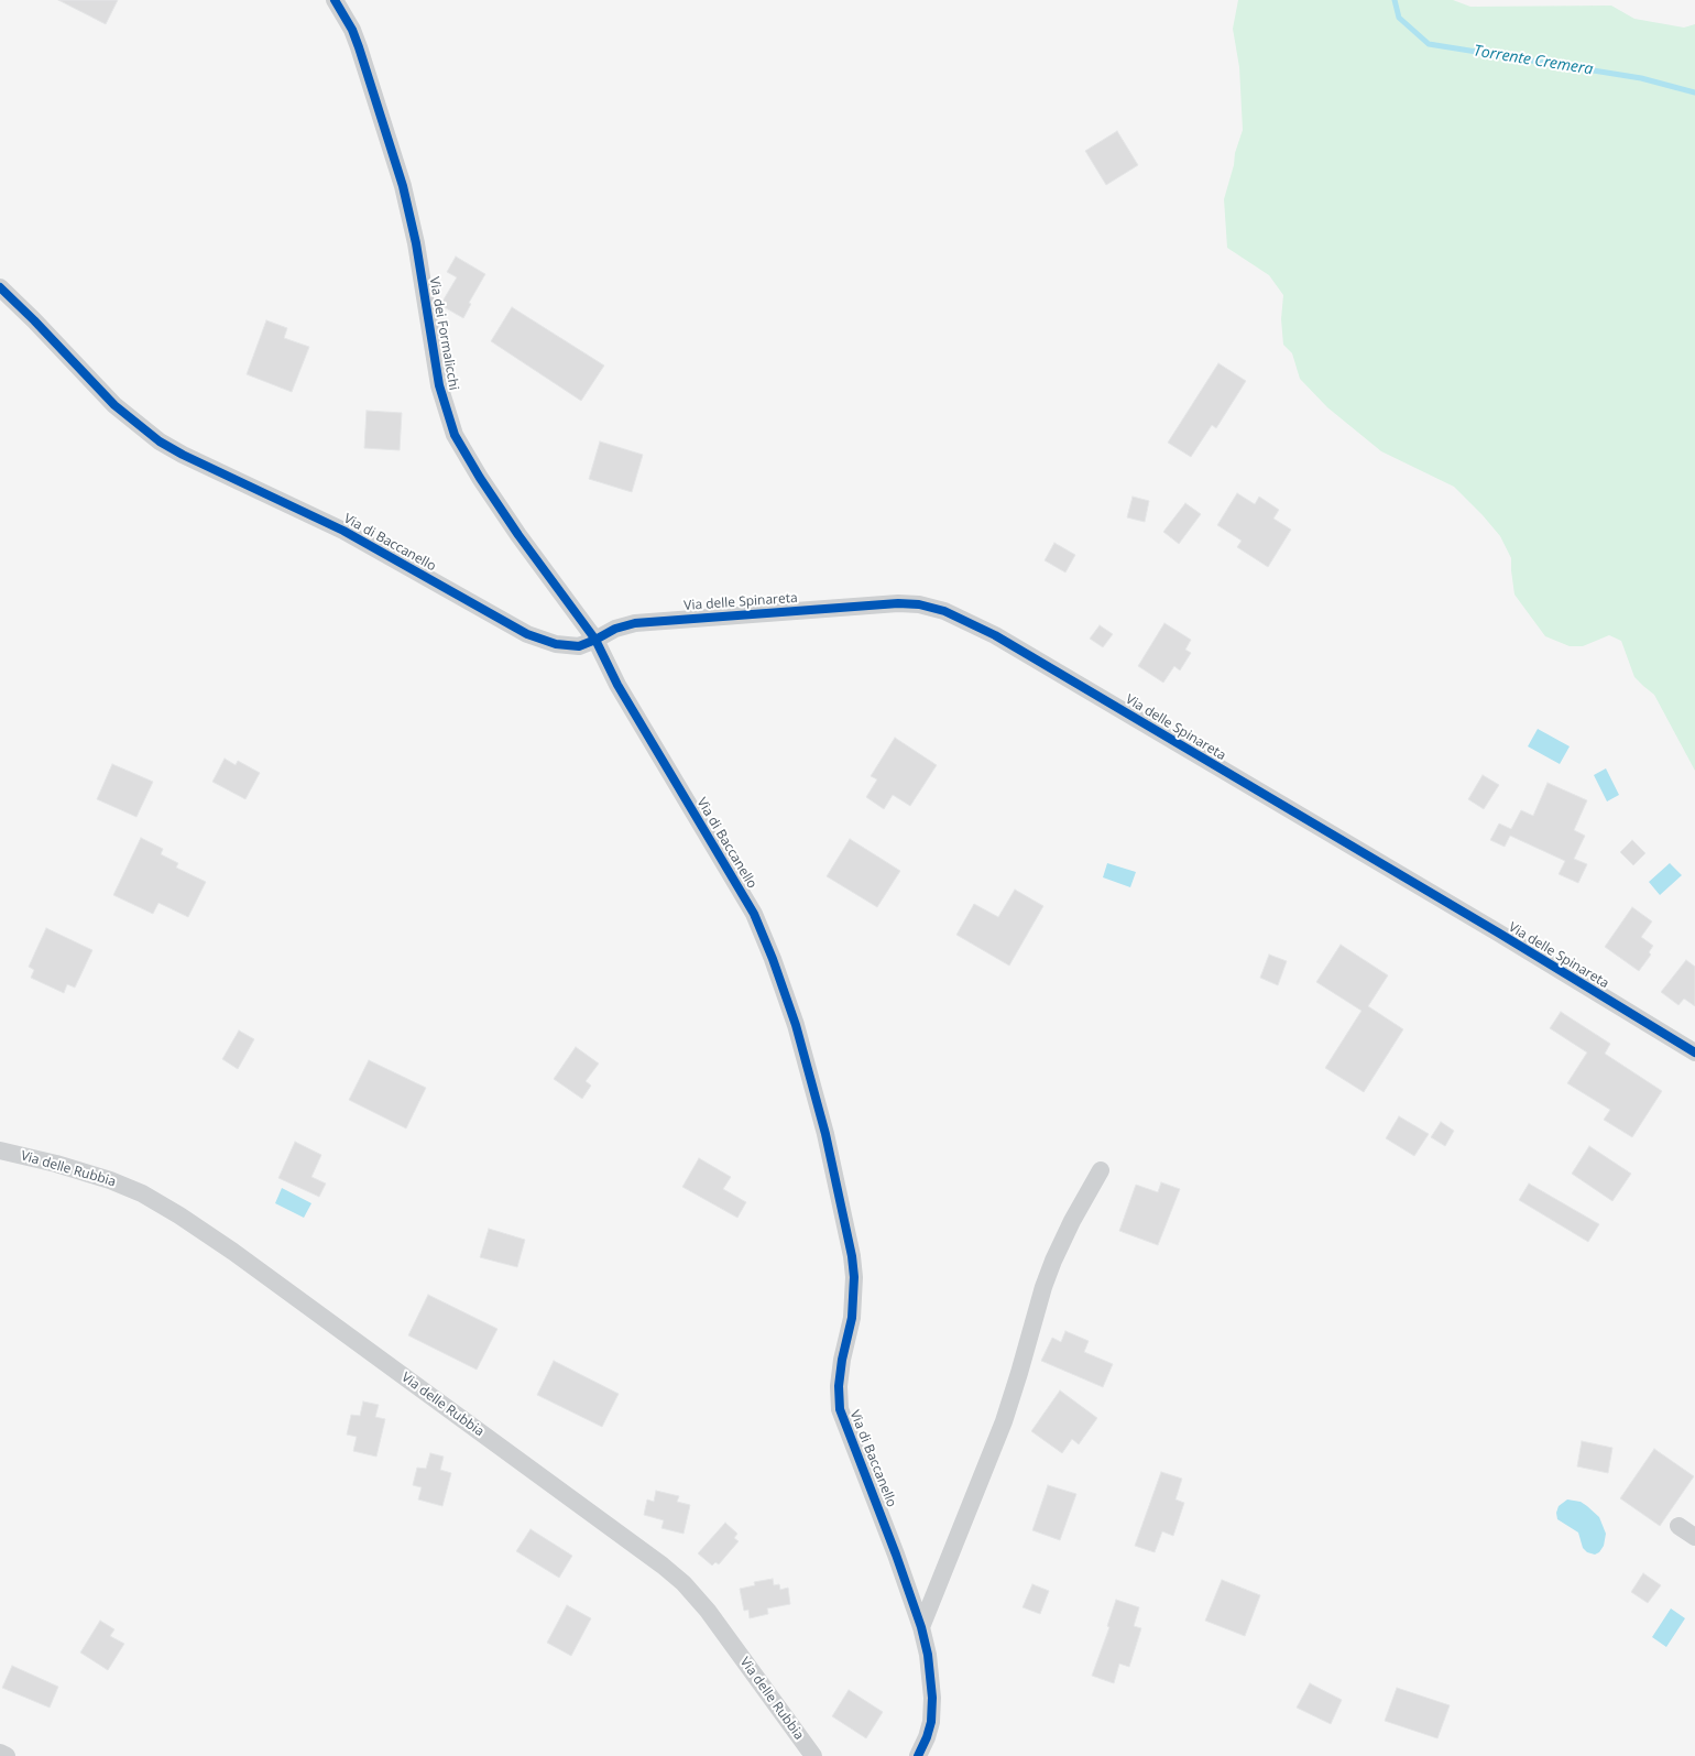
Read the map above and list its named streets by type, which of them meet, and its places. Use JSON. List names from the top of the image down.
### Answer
{
  "streets": {
    "street": [
      "Via dei Formalicchi",
      "Via di Baccanello",
      "Via delle Spinareta",
      "Via delle Rubbia"
    ]
  },
  "crossings": [
    ["Via dei Formalicchi", "Via di Baccanello"],
    ["Via dei Formalicchi", "Via delle Spinareta"],
    ["Via di Baccanello", "Via delle Spinareta"]
  ],
  "water": ["Torrente Cremera"]
}
